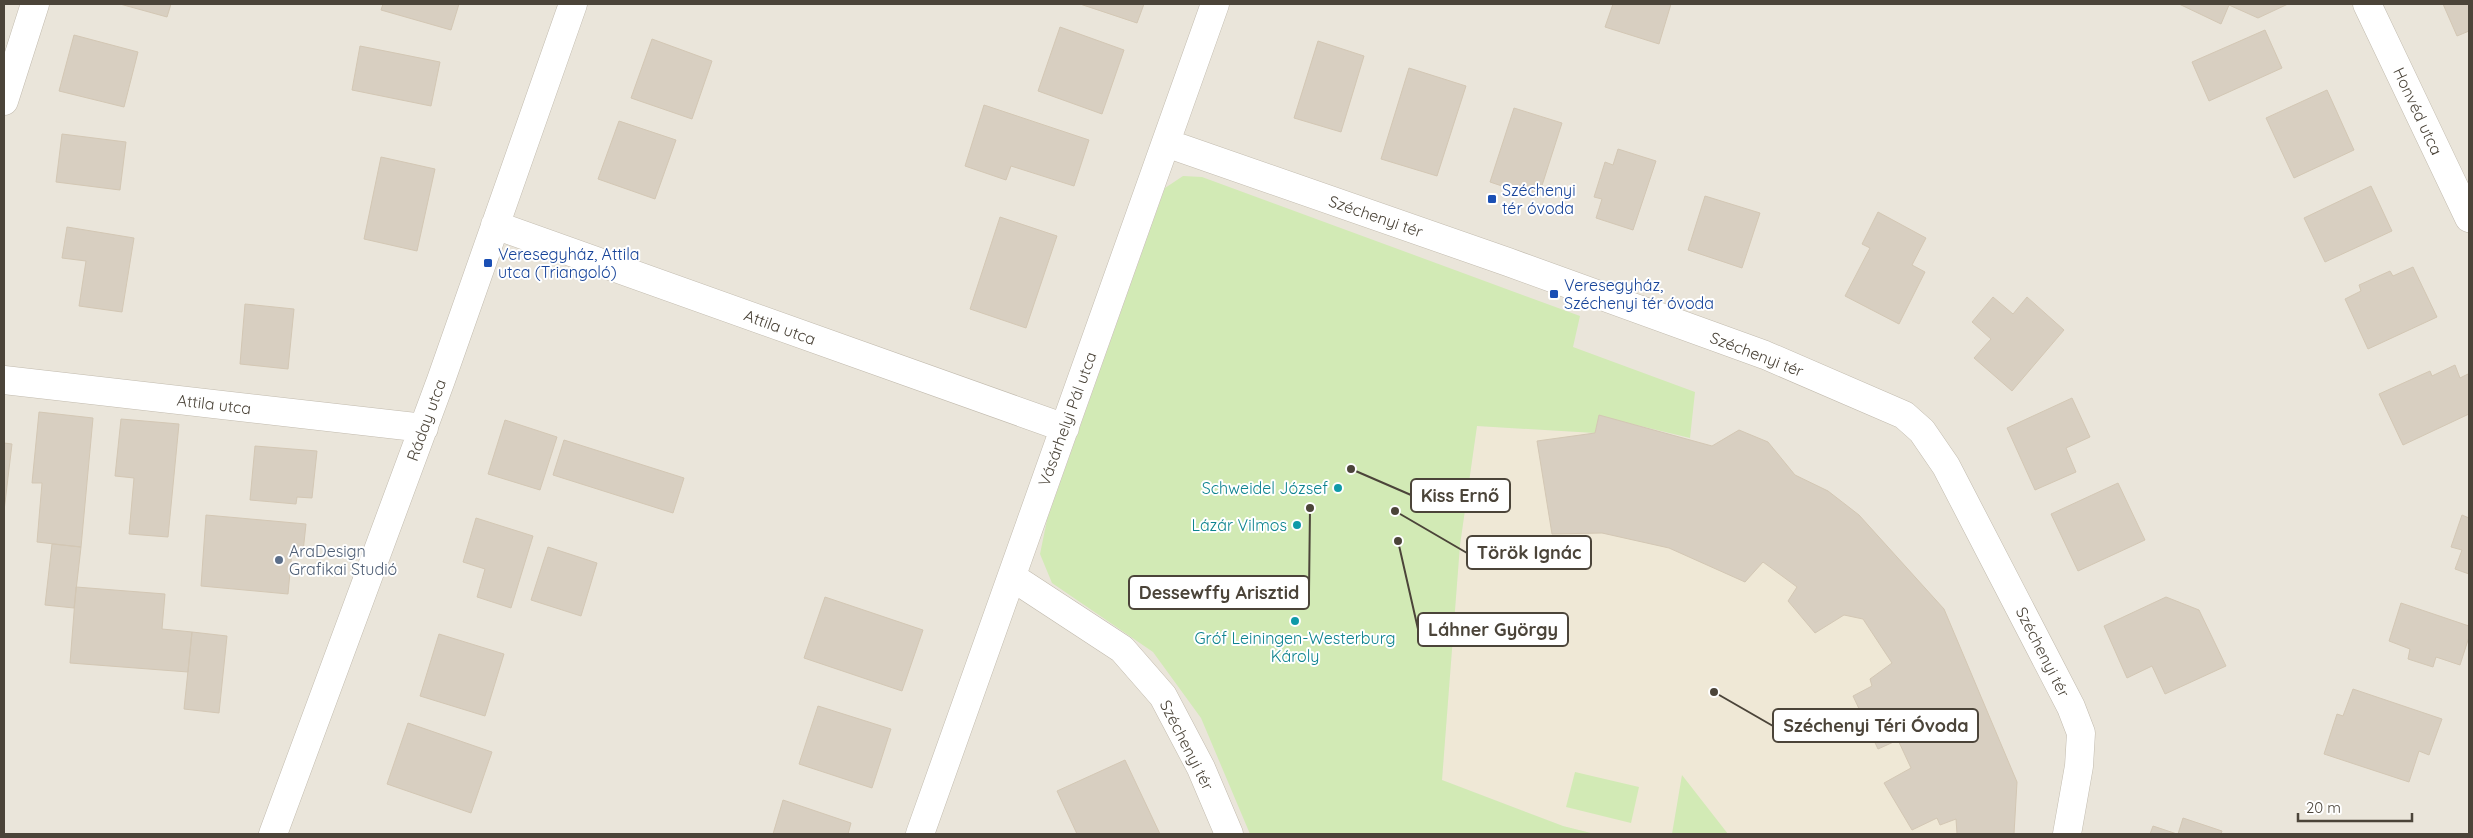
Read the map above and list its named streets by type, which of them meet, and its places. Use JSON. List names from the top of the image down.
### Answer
{
  "streets": {
    "street": [
      "Honvéd utca",
      "Széchenyi tér",
      "Attila utca",
      "Vásárhelyi Pál utca",
      "Ráday utca"
    ]
  },
  "crossings": [
    ["Széchenyi tér", "Vásárhelyi Pál utca"],
    ["Attila utca", "Vásárhelyi Pál utca"],
    ["Attila utca", "Ráday utca"]
  ],
  "places": {
    "transit": ["Széchenyi tér óvoda", "Veresegyház, Attila utca (Triangoló)", "Veresegyház, Széchenyi tér óvoda"],
    "other": [
      "Kiss Ernő",
      "Schweidel József",
      "Dessewffy Arisztid",
      "Török Ignác",
      "Lázár Vilmos",
      "Láhner György",
      "AraDesign Grafikai Studió",
      "Gróf Leiningen-Westerburg Károly",
      "Széchenyi Téri Óvoda"
    ]
  },
  "scale_bar": "20 m"
}
